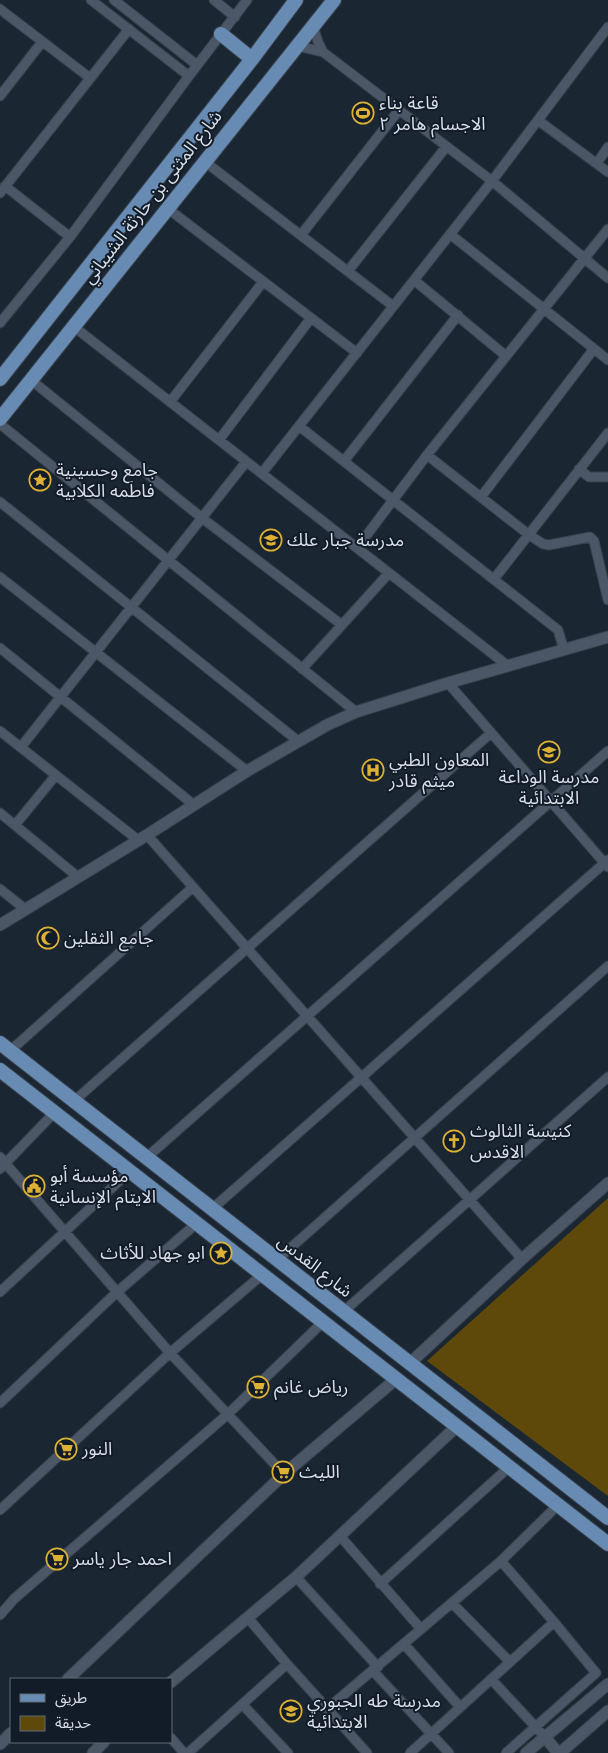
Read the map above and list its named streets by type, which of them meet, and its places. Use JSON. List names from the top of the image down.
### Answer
{
  "streets": {
    "main road": ["شارع المثنى بن حارثة الشيباني", "شارع القدس"]
  },
  "places": {
    "sports": ["قاعة بناء الاجسام هامر ٢"],
    "place": ["جامع وحسينية فاطمه الكلابية", "ابو جهاد للأثاث"],
    "school or university": ["مدرسة جبار علك", "مدرسة الوداعة الابتدائية", "مدرسة طه الجبوري الابتدائية"],
    "hospital": ["المعاون الطبي ميثم قادر"],
    "mosque": ["جامع الثقلين"],
    "church": ["كنيسة الثالوث الاقدس"],
    "public building": ["مؤسسة أبو الايتام الإنسانية"],
    "supermarket": [
      "رياض غانم",
      "النور",
      "الليث",
      "احمد جار ياسر"
    ]
  },
  "legend": ["طريق", "حديقة"]
}
